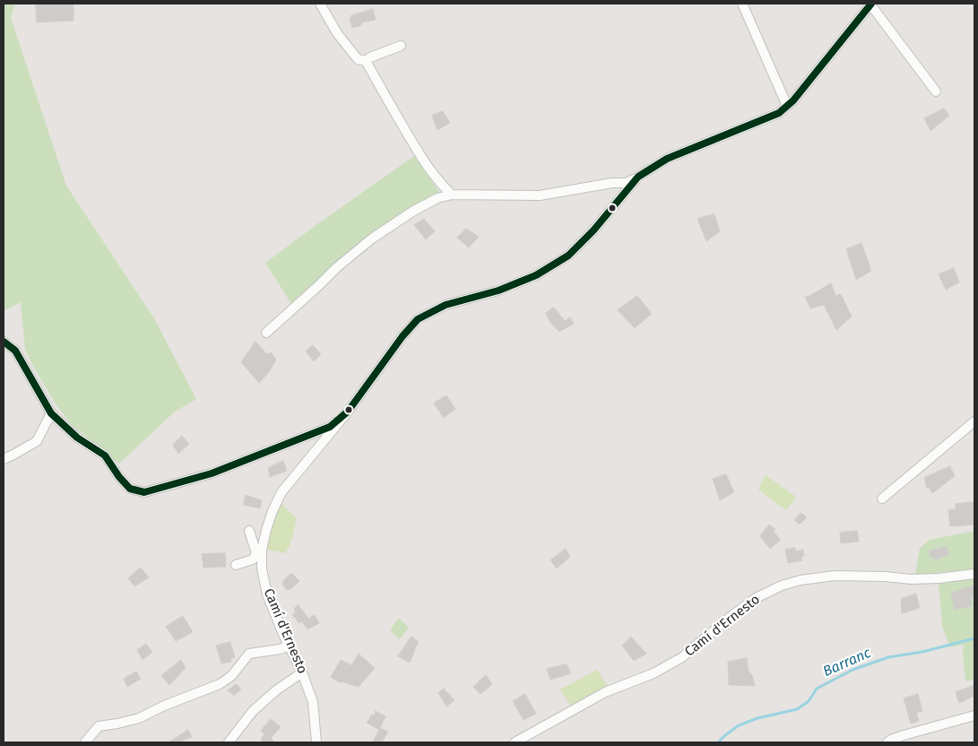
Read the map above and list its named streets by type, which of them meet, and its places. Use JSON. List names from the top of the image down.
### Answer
{
  "streets": {
    "street": ["Camí d'Ernesto"]
  },
  "water": ["Barranc"]
}
